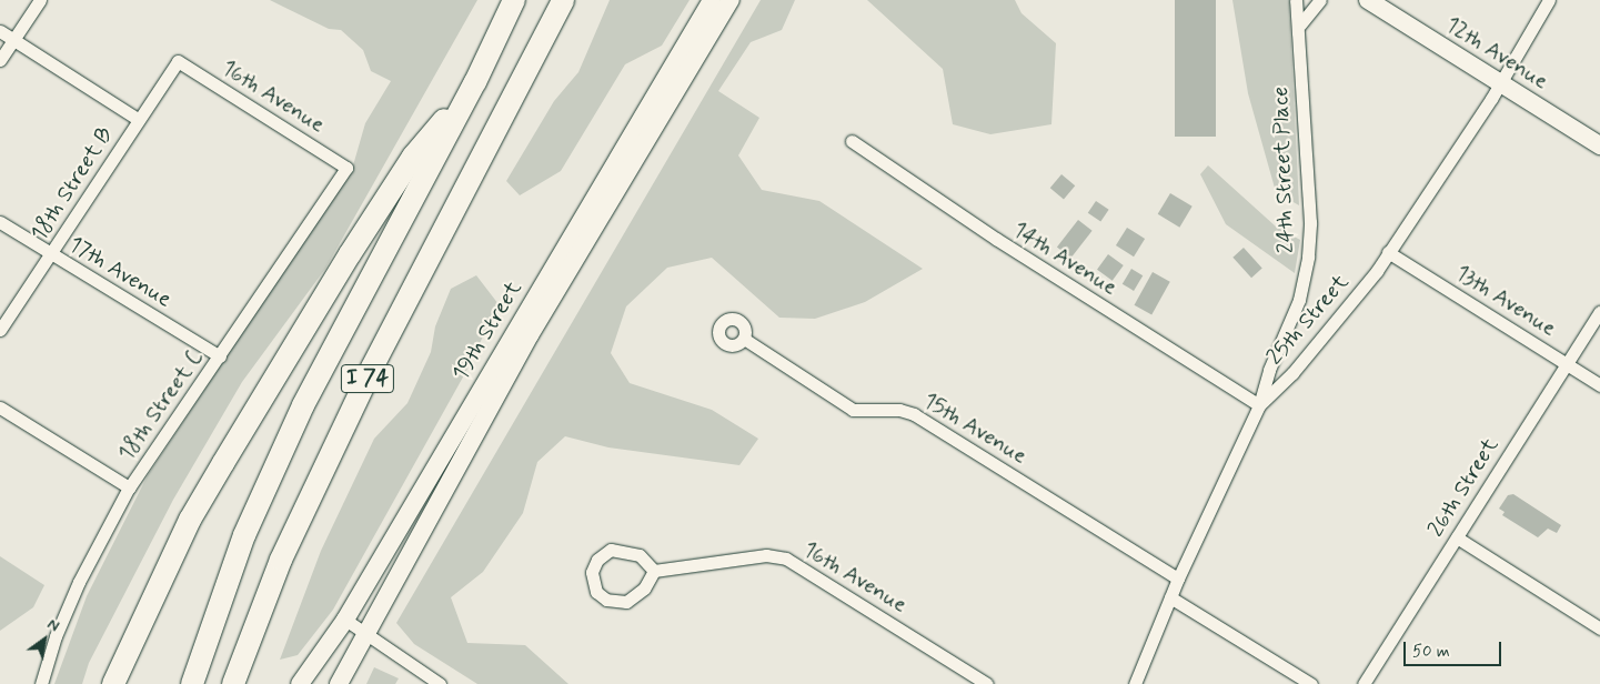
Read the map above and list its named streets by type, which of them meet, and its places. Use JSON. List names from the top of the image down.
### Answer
{
  "streets": {
    "highway": ["I 74"],
    "main road": ["12th Avenue", "19th Street"],
    "street": [
      "16th Avenue",
      "24th Street Place",
      "18th Street B",
      "14th Avenue",
      "17th Avenue",
      "13th Avenue",
      "25th Street",
      "18th Street C",
      "15th Avenue",
      "26th Street"
    ]
  },
  "crossings": [
    ["12th Avenue", "25th Street"],
    ["16th Avenue", "18th Street B"],
    ["16th Avenue", "18th Street C"],
    ["24th Street Place", "14th Avenue"],
    ["24th Street Place", "25th Street"],
    ["18th Street B", "17th Avenue"],
    ["14th Avenue", "25th Street"],
    ["17th Avenue", "18th Street C"],
    ["13th Avenue", "25th Street"],
    ["13th Avenue", "26th Street"],
    ["25th Street", "15th Avenue"]
  ],
  "scale_bar": "50 m",
  "north": "top right"
}
